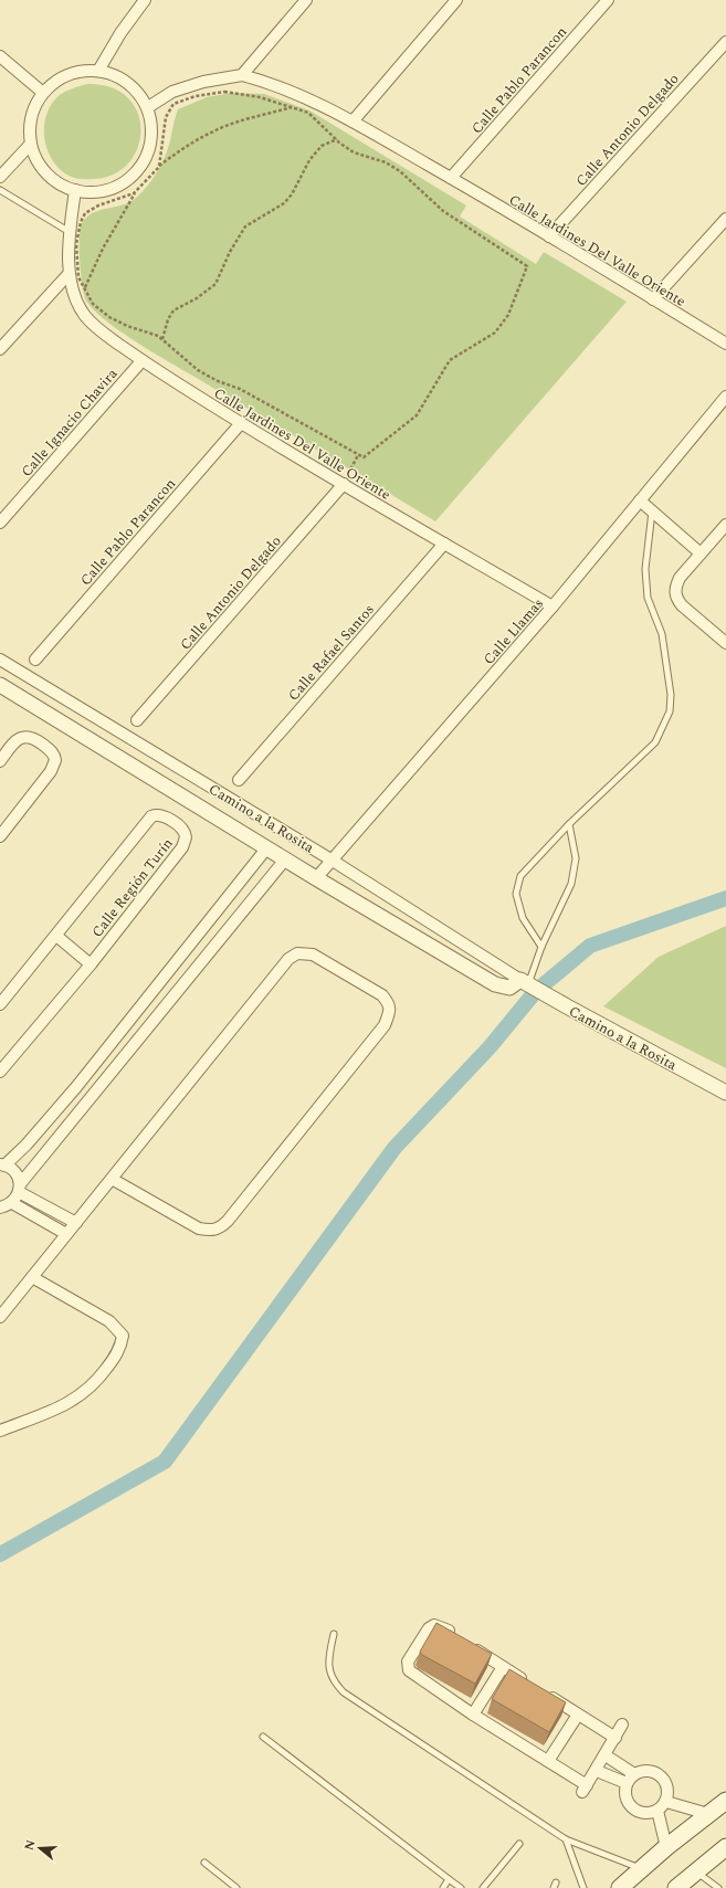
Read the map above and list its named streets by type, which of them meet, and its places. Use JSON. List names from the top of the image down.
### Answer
{
  "streets": {
    "street": [
      "Calle Pablo Parancon",
      "Calle Antonio Delgado",
      "Calle Jardines Del Valle Oriente",
      "Calle Ignacio Chavira",
      "Calle Llamas",
      "Calle Rafael Santos",
      "Camino a la Rosita",
      "Calle Región Turín"
    ]
  },
  "crossings": [
    ["Calle Pablo Parancon", "Calle Jardines Del Valle Oriente"],
    ["Calle Antonio Delgado", "Calle Jardines Del Valle Oriente"],
    ["Calle Jardines Del Valle Oriente", "Calle Ignacio Chavira"],
    ["Calle Jardines Del Valle Oriente", "Calle Llamas"],
    ["Calle Jardines Del Valle Oriente", "Calle Rafael Santos"],
    ["Calle Llamas", "Camino a la Rosita"]
  ],
  "north": "left"
}
